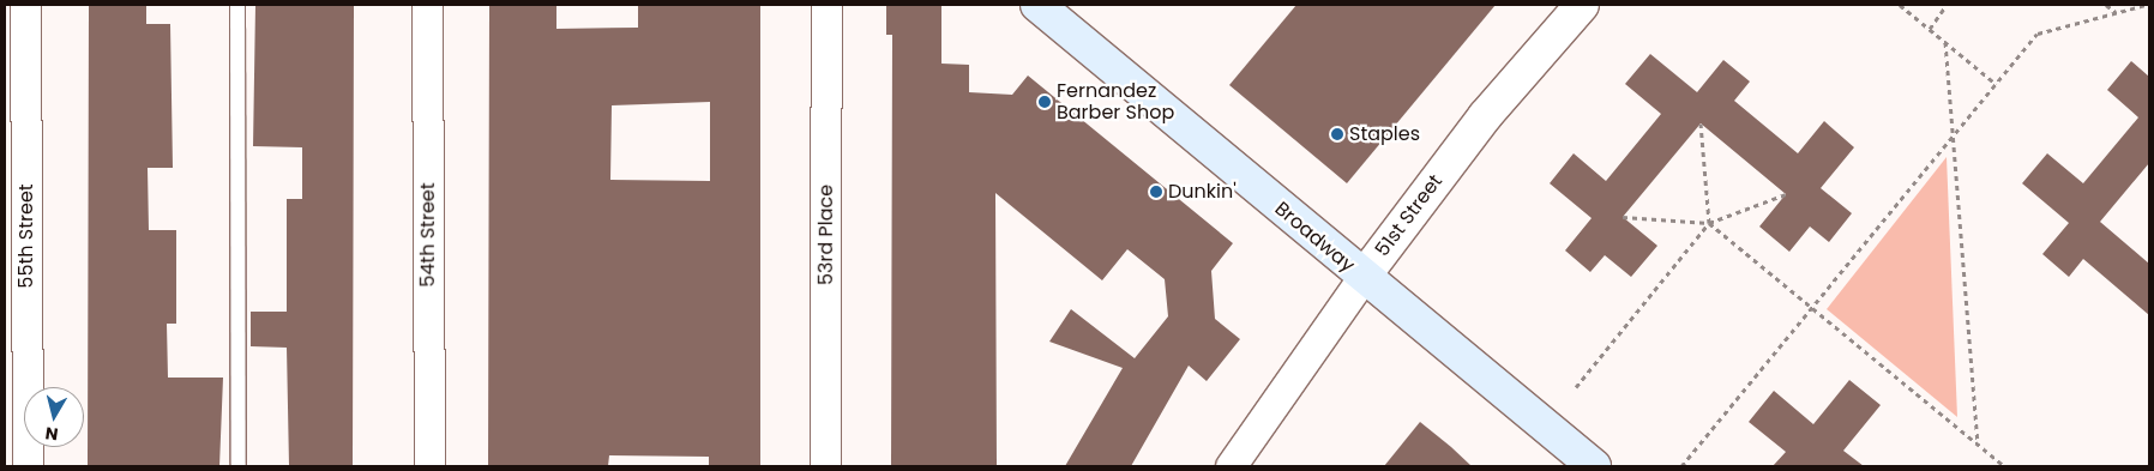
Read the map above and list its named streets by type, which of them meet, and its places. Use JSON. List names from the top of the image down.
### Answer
{
  "streets": {
    "main road": ["Broadway"],
    "street": [
      "51st Street",
      "54th Street",
      "53rd Place",
      "55th Street"
    ]
  },
  "crossings": [
    ["51st Street", "Broadway"]
  ],
  "places": ["Fernandez Barber Shop", "Staples", "Dunkin'"],
  "north": "bottom"
}
